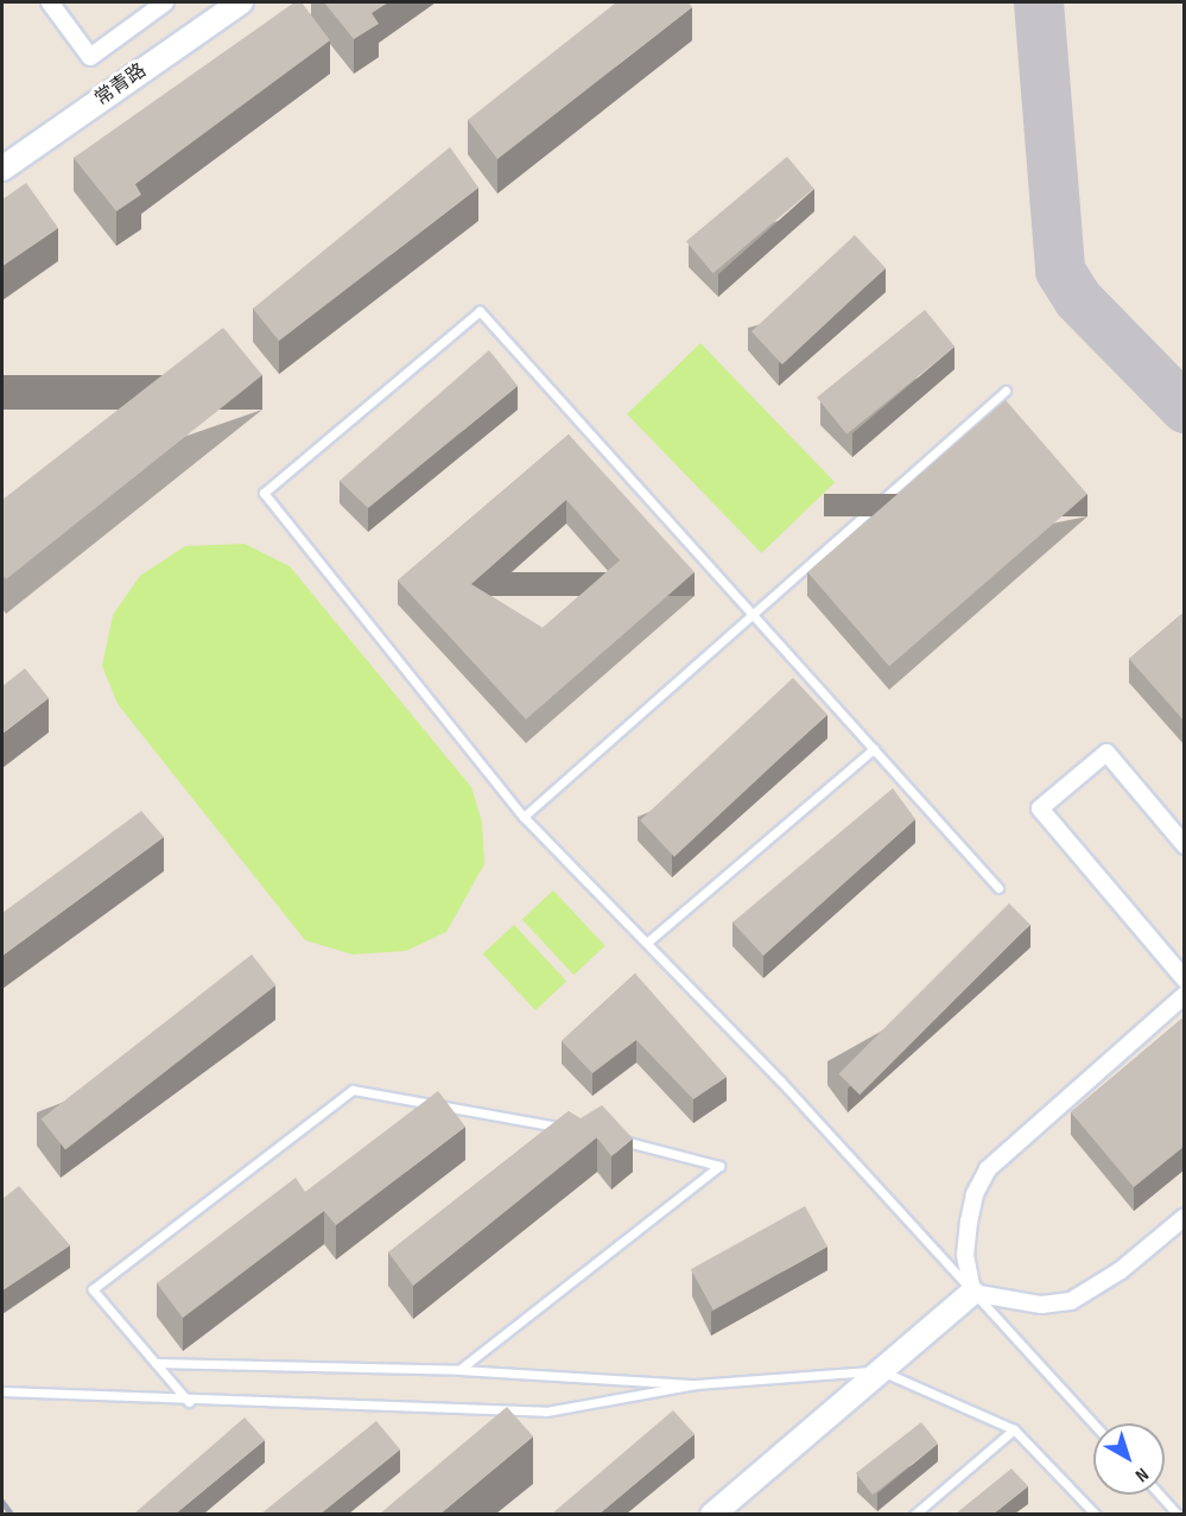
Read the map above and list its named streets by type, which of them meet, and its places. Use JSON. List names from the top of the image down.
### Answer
{
  "streets": {
    "street": ["常青路"]
  },
  "north": "bottom right"
}
